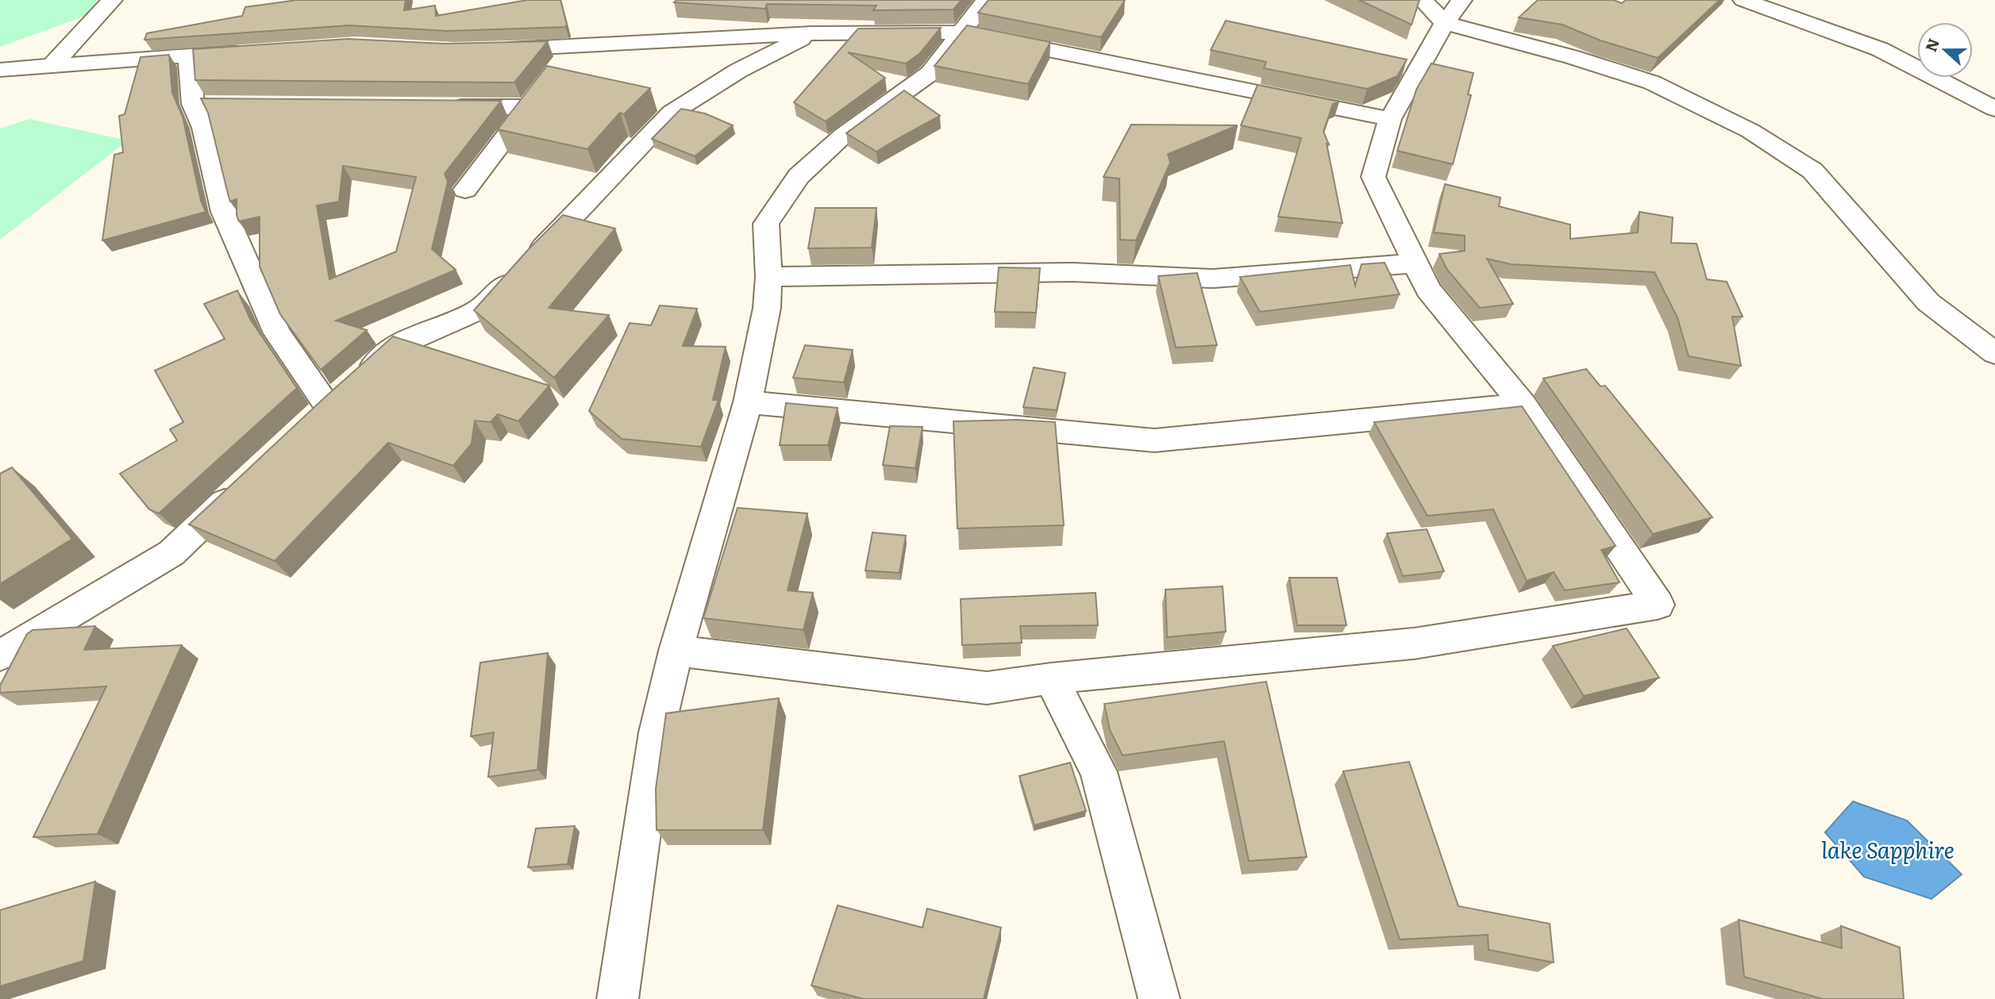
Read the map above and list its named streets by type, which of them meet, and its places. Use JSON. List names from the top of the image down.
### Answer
{
  "water": ["lake Sapphire"],
  "north": "left"
}
